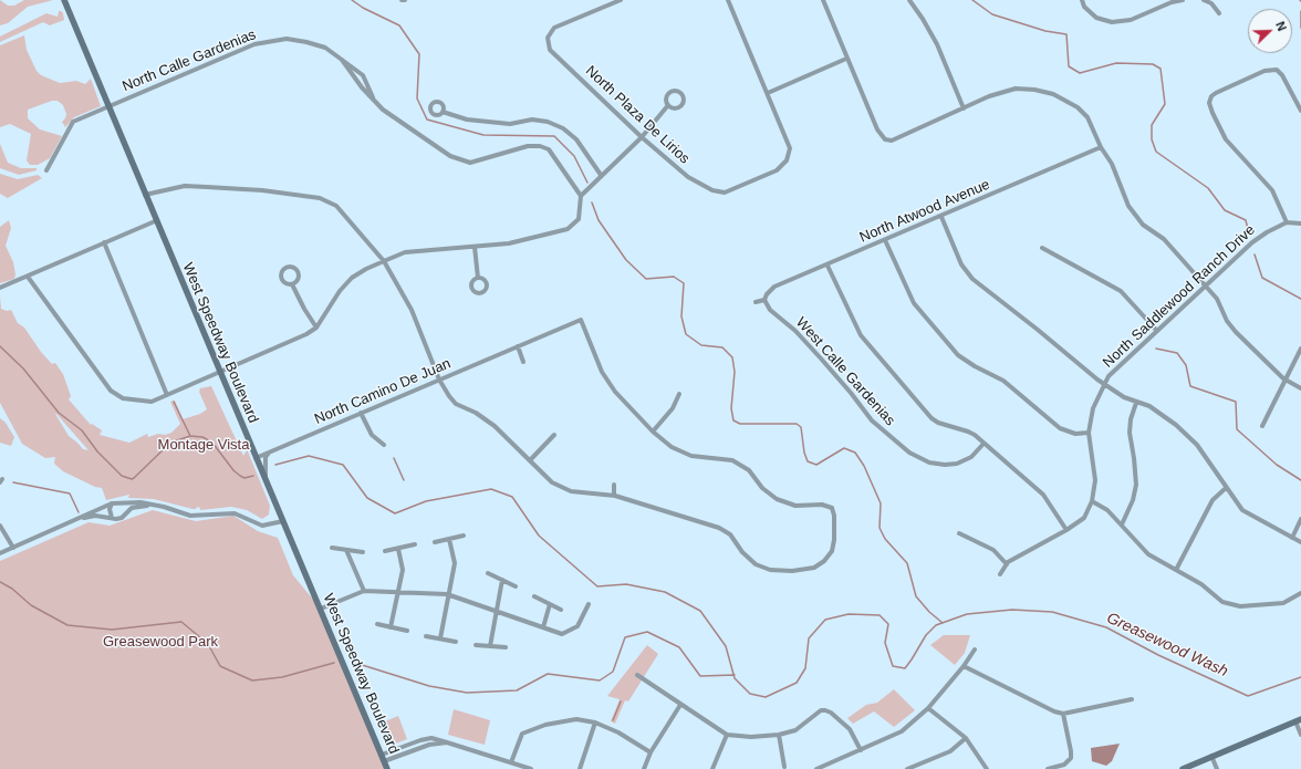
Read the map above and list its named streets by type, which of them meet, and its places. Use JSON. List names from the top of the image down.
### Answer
{
  "streets": {
    "main road": ["West Speedway Boulevard"],
    "street": [
      "North Calle Gardenias",
      "North Plaza De Lirios",
      "North Atwood Avenue",
      "North Saddlewood Ranch Drive",
      "West Calle Gardenias",
      "North Camino De Juan"
    ]
  },
  "crossings": [
    ["North Calle Gardenias", "West Speedway Boulevard"],
    ["North Atwood Avenue", "West Calle Gardenias"],
    ["West Speedway Boulevard", "North Camino De Juan"]
  ],
  "water": ["Greasewood Wash"],
  "parks": ["Montage Vista", "Greasewood Park"],
  "north": "top right"
}
